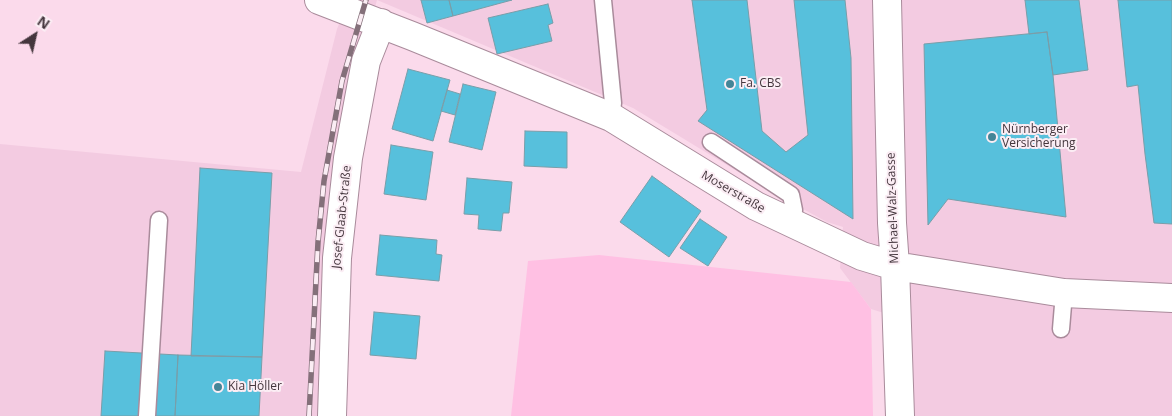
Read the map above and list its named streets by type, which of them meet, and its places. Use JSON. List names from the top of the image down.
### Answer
{
  "streets": {
    "street": ["Moserstraße", "Michael-Walz-Gasse", "Josef-Glaab-Straße"]
  },
  "crossings": [
    ["Moserstraße", "Michael-Walz-Gasse"],
    ["Moserstraße", "Josef-Glaab-Straße"]
  ],
  "places": ["Fa. CBS", "Nürnberger Versicherung", "Kia Höller"],
  "north": "top right"
}
